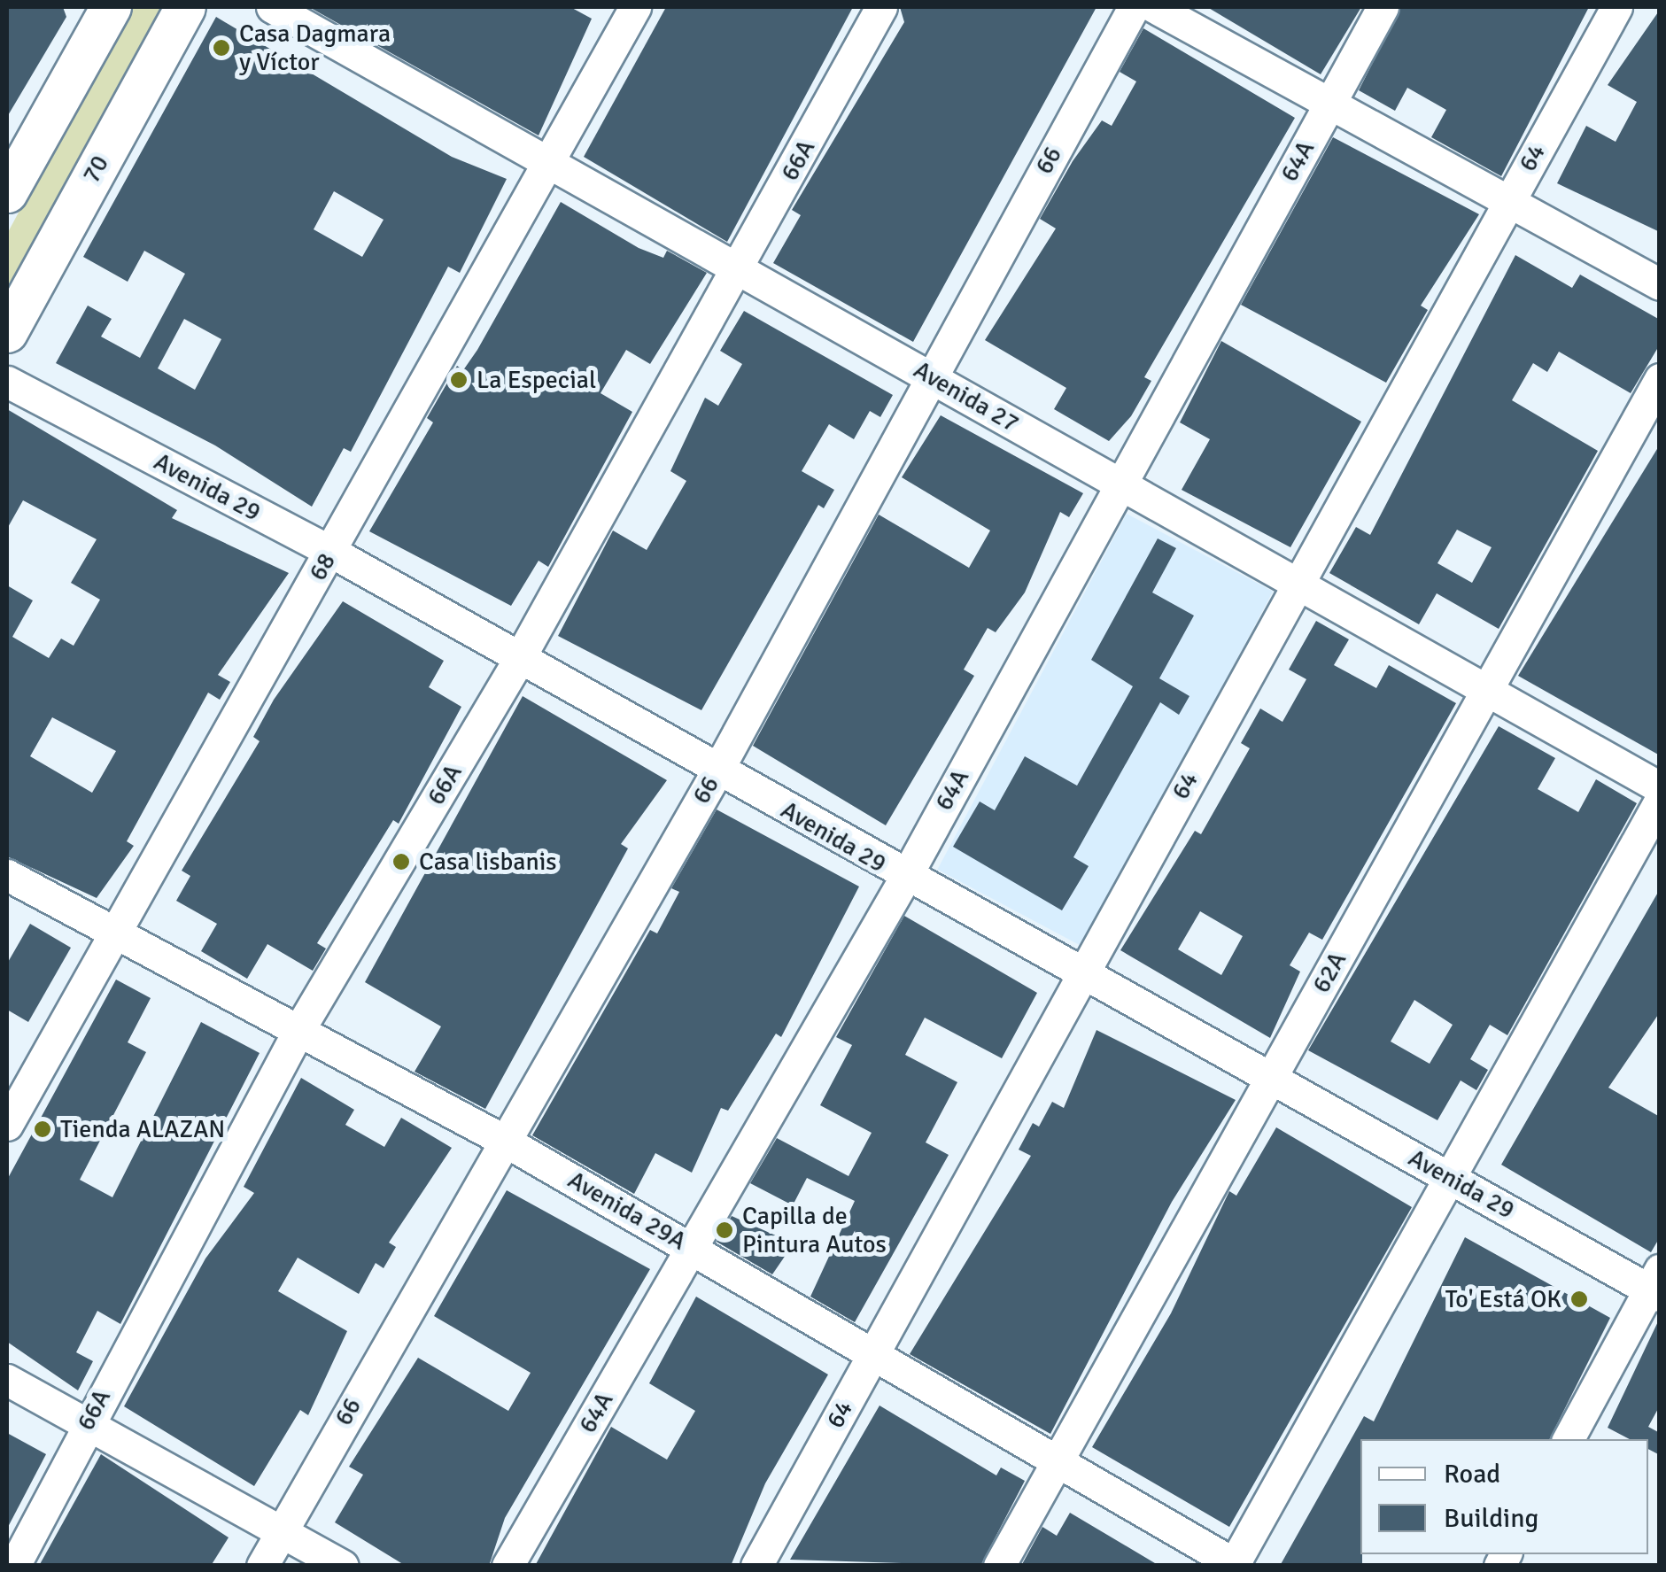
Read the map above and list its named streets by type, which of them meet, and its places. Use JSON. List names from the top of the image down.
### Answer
{
  "streets": {
    "main road": ["70"],
    "street": [
      "64",
      "66A",
      "66",
      "64A",
      "Avenida 27",
      "Avenida 29",
      "68",
      "62A",
      "Avenida 29A"
    ]
  },
  "crossings": [
    ["64", "Avenida 27"],
    ["64", "Avenida 29"],
    ["64", "Avenida 29A"],
    ["66A", "Avenida 27"],
    ["66A", "Avenida 29"],
    ["66A", "Avenida 29A"],
    ["66", "Avenida 27"],
    ["66", "Avenida 29"],
    ["66", "Avenida 29A"],
    ["64A", "Avenida 27"],
    ["64A", "Avenida 29"],
    ["64A", "Avenida 29A"],
    ["Avenida 27", "68"],
    ["Avenida 27", "62A"],
    ["Avenida 29", "68"],
    ["Avenida 29", "62A"],
    ["68", "Avenida 29A"],
    ["62A", "Avenida 29A"]
  ],
  "places": [
    "Casa Dagmara y Víctor",
    "La Especial",
    "Casa lisbanis",
    "Tienda ALAZAN",
    "Capilla de Pintura Autos",
    "To' Está OK"
  ],
  "legend": ["Road", "Building"]
}
